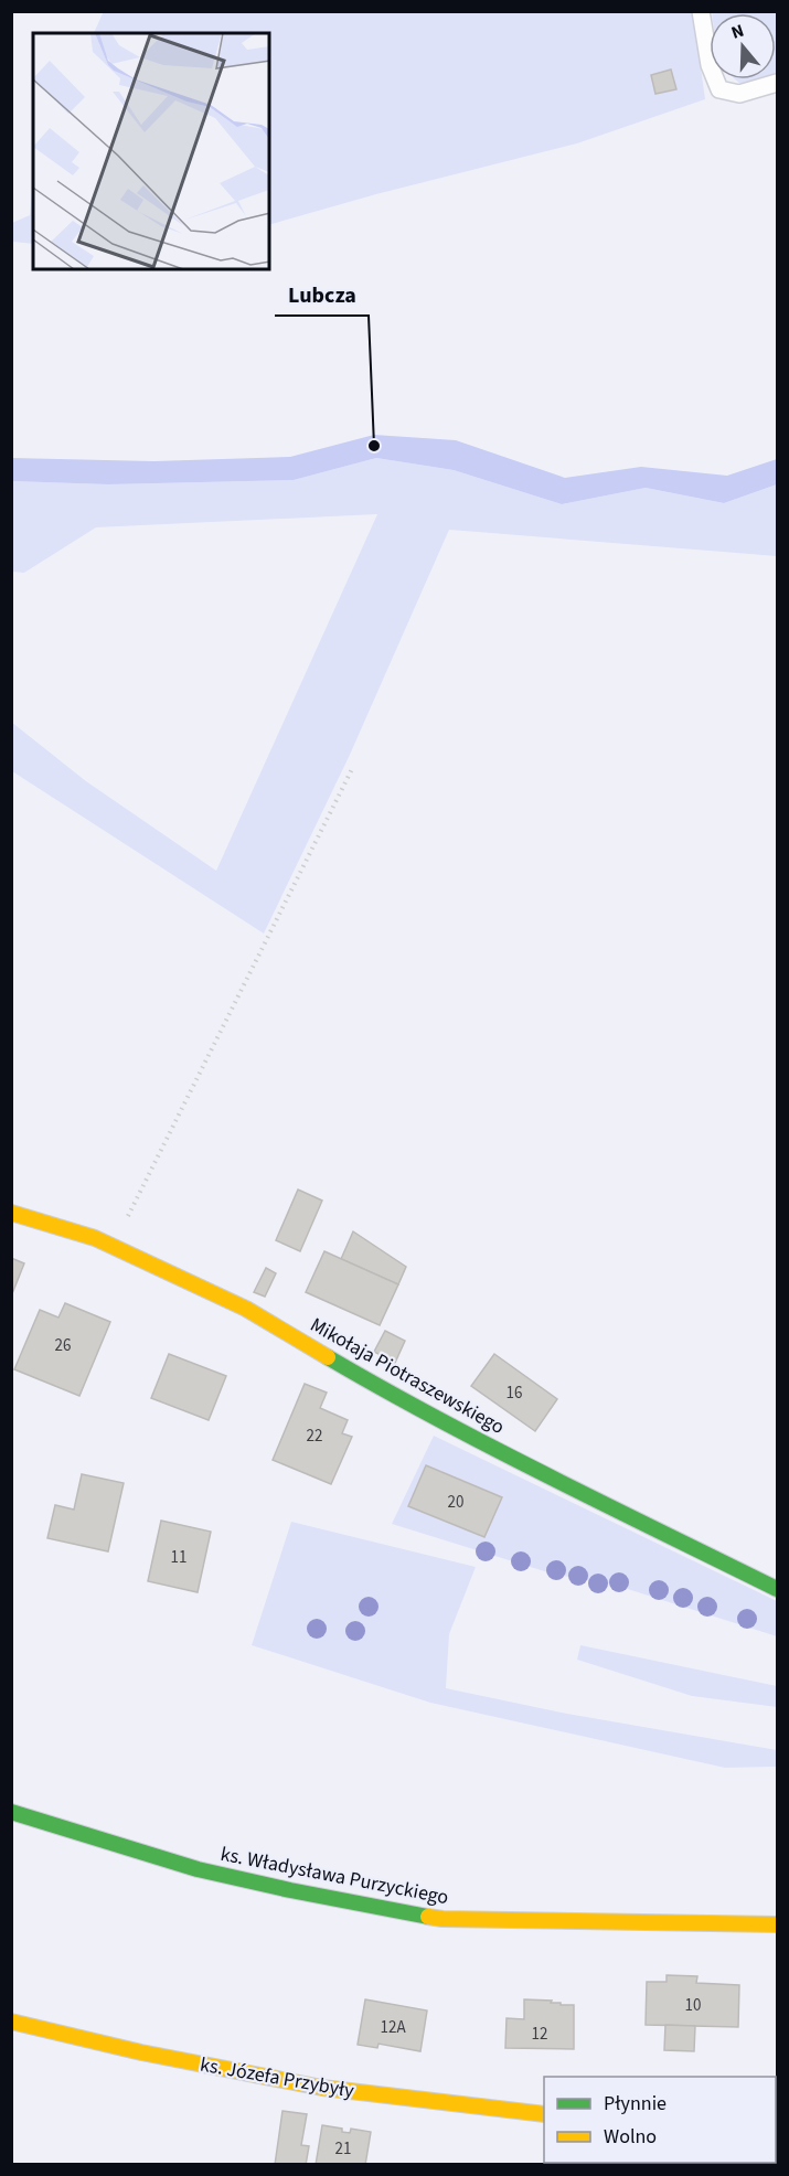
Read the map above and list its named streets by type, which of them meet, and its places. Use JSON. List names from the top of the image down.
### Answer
{
  "streets": {
    "street": ["Mikołaja Piotraszewskiego", "ks. Władysława Purzyckiego", "ks. Józefa Przybyły"]
  },
  "places": ["Lubcza"],
  "house_numbers": [
    "26",
    "16",
    "22",
    "20",
    "11",
    "10",
    "12A",
    "12",
    "21"
  ],
  "legend": ["Płynnie", "Wolno"],
  "north": "top"
}
